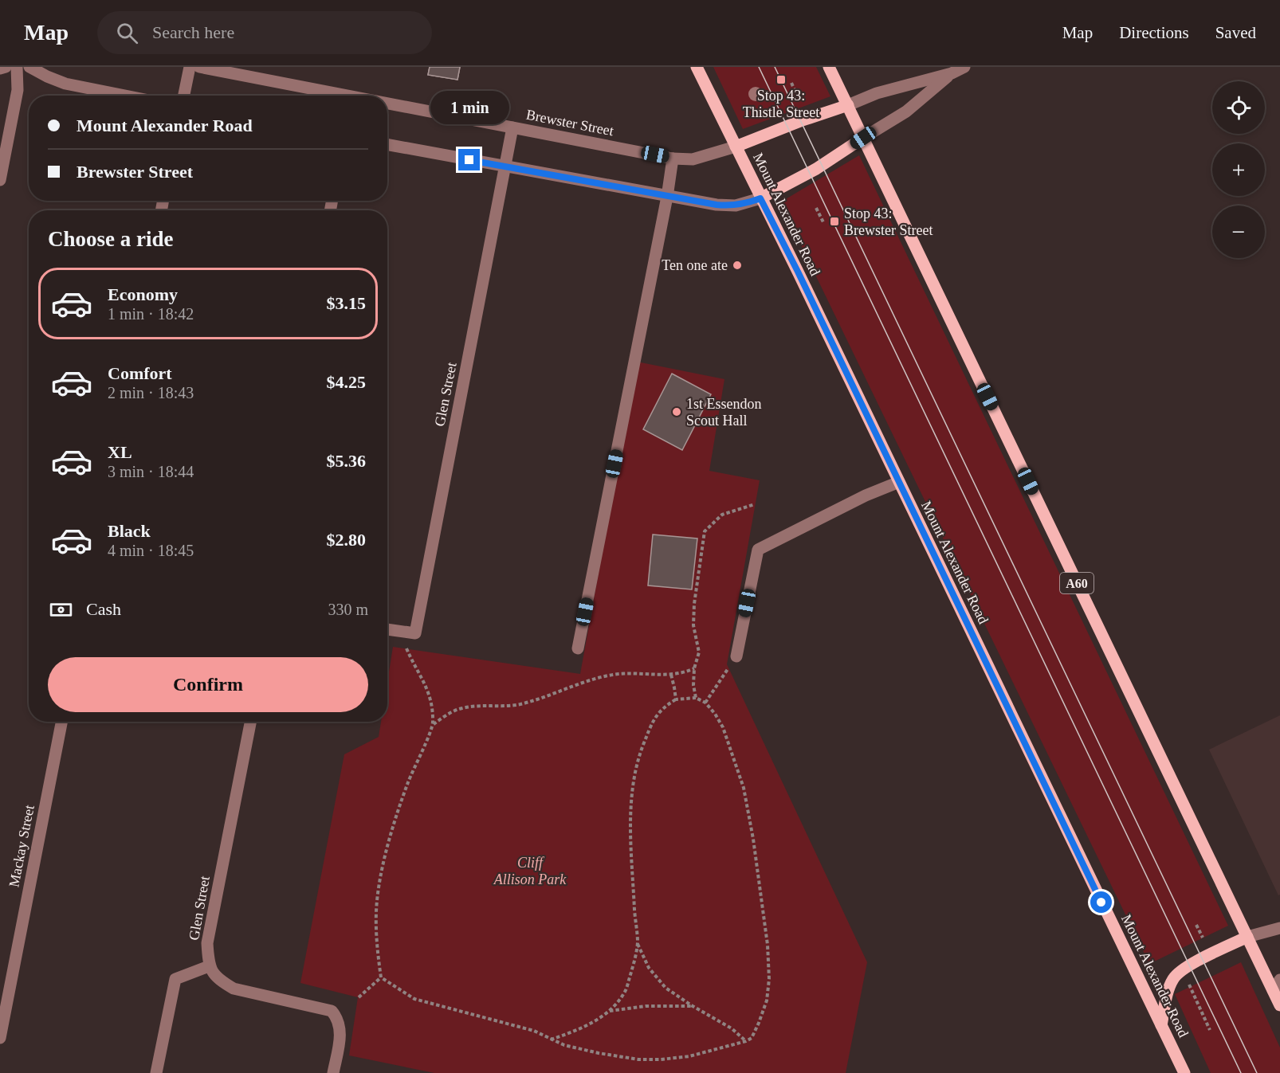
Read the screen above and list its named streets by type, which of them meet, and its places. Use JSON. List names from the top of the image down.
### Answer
{
  "streets": {
    "main road": ["Mount Alexander Road", "A60"],
    "street": ["Brewster Street", "Glen Street", "Mackay Street"]
  },
  "crossings": [
    ["Brewster Street", "Mount Alexander Road"],
    ["Brewster Street", "Glen Street"]
  ],
  "parks": ["Cliff Allison Park"],
  "places": {
    "transit": ["Stop 43: Thistle Street", "Stop 43: Brewster Street"],
    "other": ["Ten one ate", "1st Essendon Scout Hall"]
  },
  "page": {
    "header": "Map",
    "search": "Search here",
    "nav": ["Map", "Directions", "Saved"],
    "map_buttons": ["+", "−"],
    "bubble": "1 min",
    "banner": ["Mount Alexander Road", "Brewster Street"],
    "heading": "Choose a ride",
    "list": [
      {
        "name": "Economy",
        "note": "1 min · 18:42",
        "value": "$3.15"
      },
      {
        "name": "Comfort",
        "note": "2 min · 18:43",
        "value": "$4.25"
      },
      {
        "name": "XL",
        "note": "3 min · 18:44",
        "value": "$5.36"
      },
      {
        "name": "Black",
        "note": "4 min · 18:45",
        "value": "$2.80"
      }
    ],
    "pay": ["Cash", "330 m"],
    "buttons": "Confirm"
  }
}
